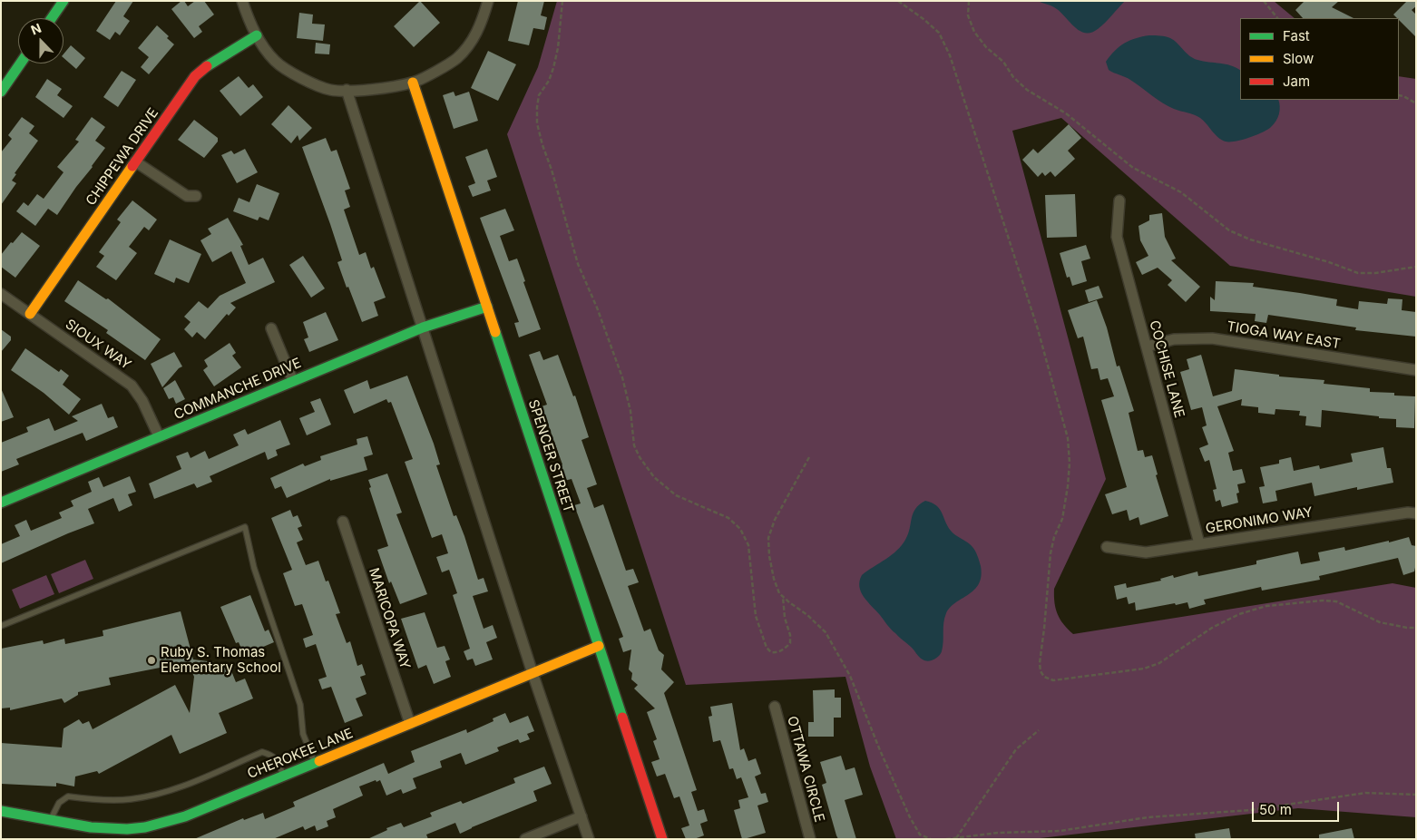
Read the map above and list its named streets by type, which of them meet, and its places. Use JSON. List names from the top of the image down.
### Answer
{
  "streets": {
    "street": [
      "CHIPPEWA DRIVE",
      "TIOGA WAY EAST",
      "SIOUX WAY",
      "COCHISE LANE",
      "COMMANCHE DRIVE",
      "SPENCER STREET",
      "GERONIMO WAY",
      "MARICOPA WAY",
      "CHEROKEE LANE",
      "OTTAWA CIRCLE"
    ]
  },
  "crossings": [
    ["CHIPPEWA DRIVE", "SIOUX WAY"],
    ["TIOGA WAY EAST", "COCHISE LANE"],
    ["SIOUX WAY", "COMMANCHE DRIVE"],
    ["COCHISE LANE", "GERONIMO WAY"],
    ["COMMANCHE DRIVE", "SPENCER STREET"],
    ["SPENCER STREET", "CHEROKEE LANE"],
    ["MARICOPA WAY", "CHEROKEE LANE"]
  ],
  "places": ["Ruby S. Thomas Elementary School"],
  "legend": ["Fast", "Slow", "Jam"],
  "scale_bar": "50 m",
  "north": "top"
}
